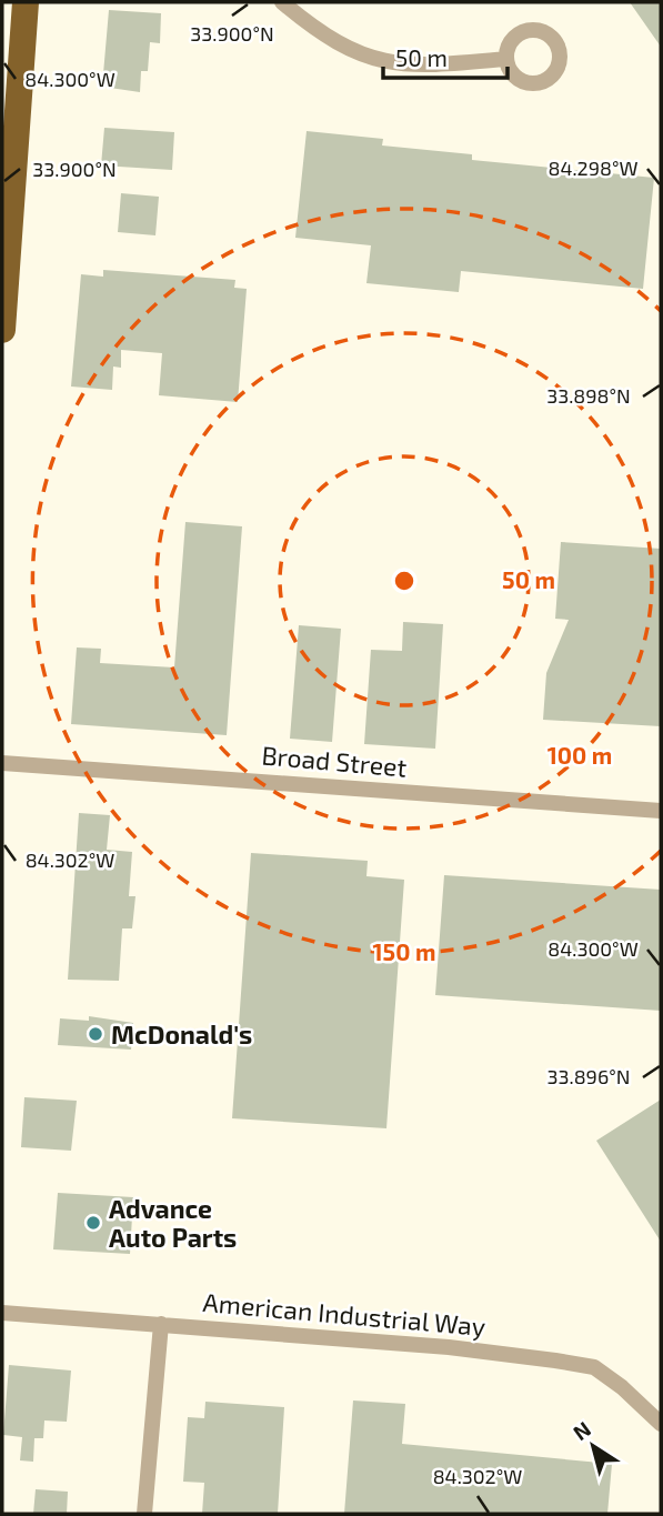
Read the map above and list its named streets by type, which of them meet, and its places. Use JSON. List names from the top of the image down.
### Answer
{
  "streets": {
    "street": ["Broad Street", "American Industrial Way"]
  },
  "places": ["McDonald's", "Advance Auto Parts"],
  "scale_bar": "50 m",
  "north": "top left",
  "coordinates": [
    "33.900°N",
    "84.300°W",
    "84.298°W",
    "33.898°N",
    "84.302°W",
    "33.896°N"
  ],
  "rings": ["50 m", "100 m", "150 m"]
}
